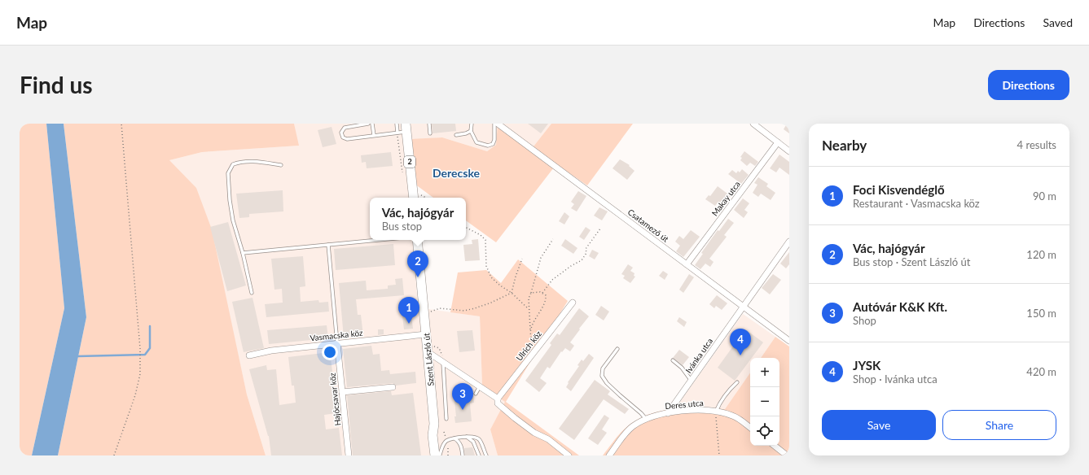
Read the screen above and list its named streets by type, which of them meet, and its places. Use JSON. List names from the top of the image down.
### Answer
{
  "streets": {
    "main road": ["2", "Szent László út"],
    "street": [
      "Makay utca",
      "Csatamező út",
      "Vasmacska köz",
      "Ulrich köz",
      "Ivánka utca",
      "Hajócsavar köz",
      "Deres utca"
    ]
  },
  "crossings": [
    ["Makay utca", "Csatamező út"],
    ["Csatamező út", "Ivánka utca"],
    ["Vasmacska köz", "Szent László út"],
    ["Vasmacska köz", "Hajócsavar köz"],
    ["Ivánka utca", "Deres utca"]
  ],
  "districts": ["Derecske"],
  "page": {
    "header": "Map",
    "nav": ["Map", "Directions", "Saved"],
    "buttons": [
      "Directions",
      ["Save", "Share"]
    ],
    "title": "Find us",
    "heading": ["Nearby", "4 results"],
    "list": [
      {
        "mark": "1",
        "name": "Foci Kisvendéglő",
        "note": "Restaurant · Vasmacska köz",
        "value": "90 m"
      },
      {
        "mark": "2",
        "name": "Vác, hajógyár",
        "note": "Bus stop · Szent László út",
        "value": "120 m"
      },
      {
        "mark": "3",
        "name": "Autóvár K&K Kft.",
        "note": "Shop",
        "value": "150 m"
      },
      {
        "mark": "4",
        "name": "JYSK",
        "note": "Shop · Ivánka utca",
        "value": "420 m"
      }
    ],
    "popup": ["Vác, hajógyár", "Bus stop"],
    "pins": [
      "2",
      "1",
      "4",
      "3"
    ],
    "map_buttons": ["+", "−"]
  }
}
